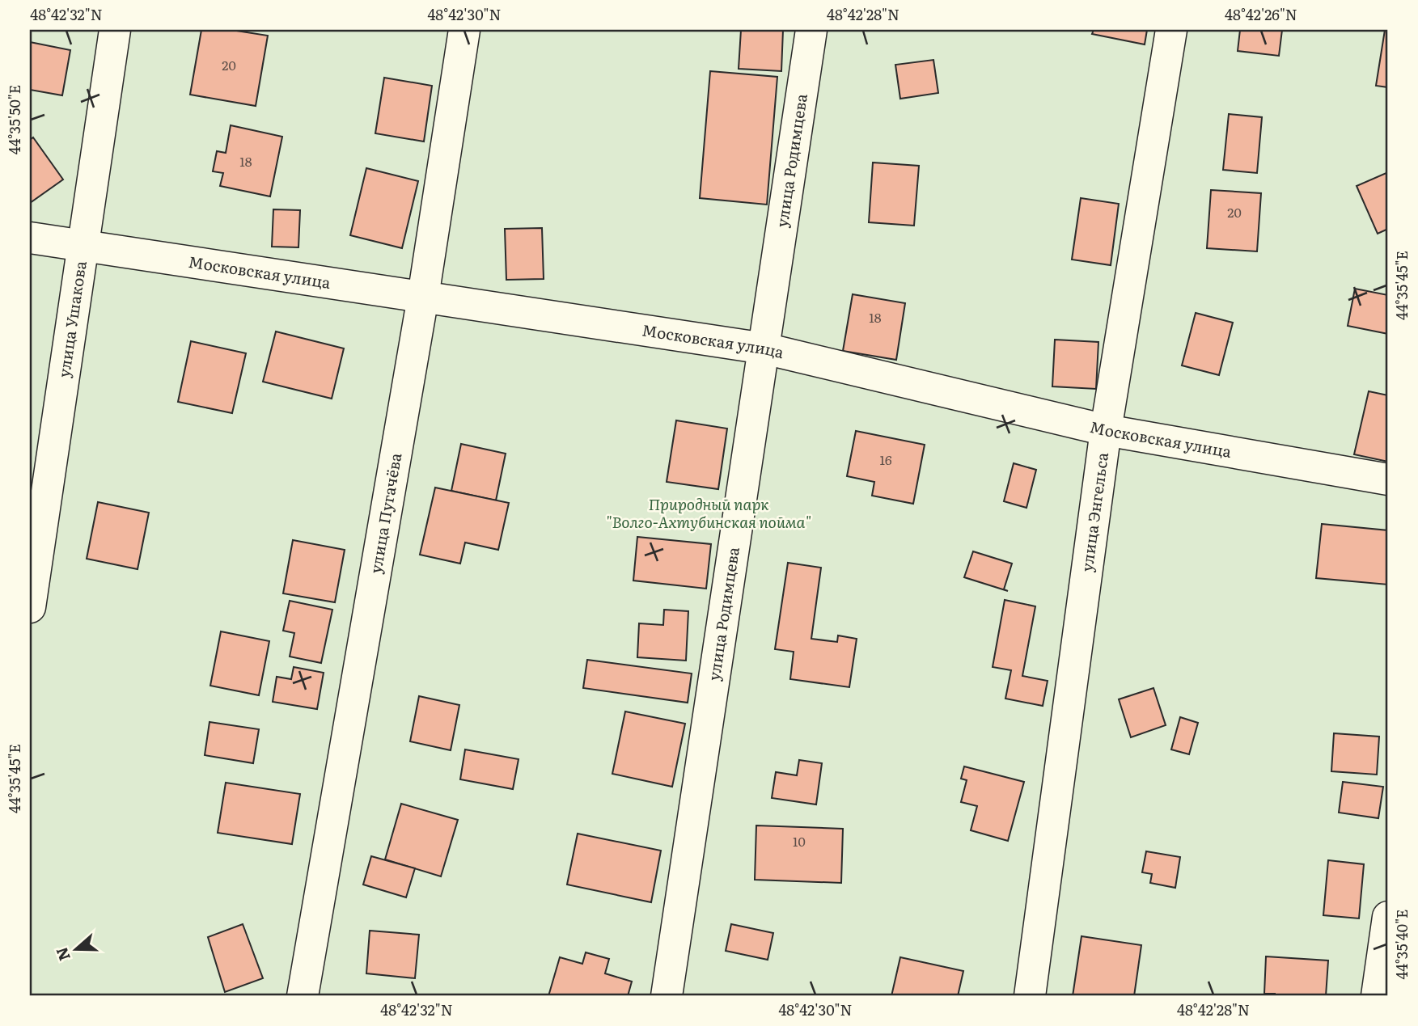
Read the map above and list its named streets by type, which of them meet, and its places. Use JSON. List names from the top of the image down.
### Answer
{
  "streets": {
    "street": [
      "улица Родимцева",
      "Московская улица",
      "улица Ушакова",
      "улица Энгельса",
      "улица Пугачёва"
    ]
  },
  "crossings": [
    ["улица Родимцева", "Московская улица"],
    ["Московская улица", "улица Ушакова"],
    ["Московская улица", "улица Энгельса"],
    ["Московская улица", "улица Пугачёва"]
  ],
  "parks": ["Природный парк \"Волго-Ахтубинская пойма\""],
  "house_numbers": [
    "20",
    "18",
    "20",
    "18",
    "16",
    "10"
  ],
  "north": "left",
  "coordinates": [
    "48°42'32\"N",
    "48°42'30\"N",
    "48°42'28\"N",
    "48°42'26\"N",
    "44°35'50\"E",
    "44°35'45\"E",
    "44°35'40\"E"
  ]
}
